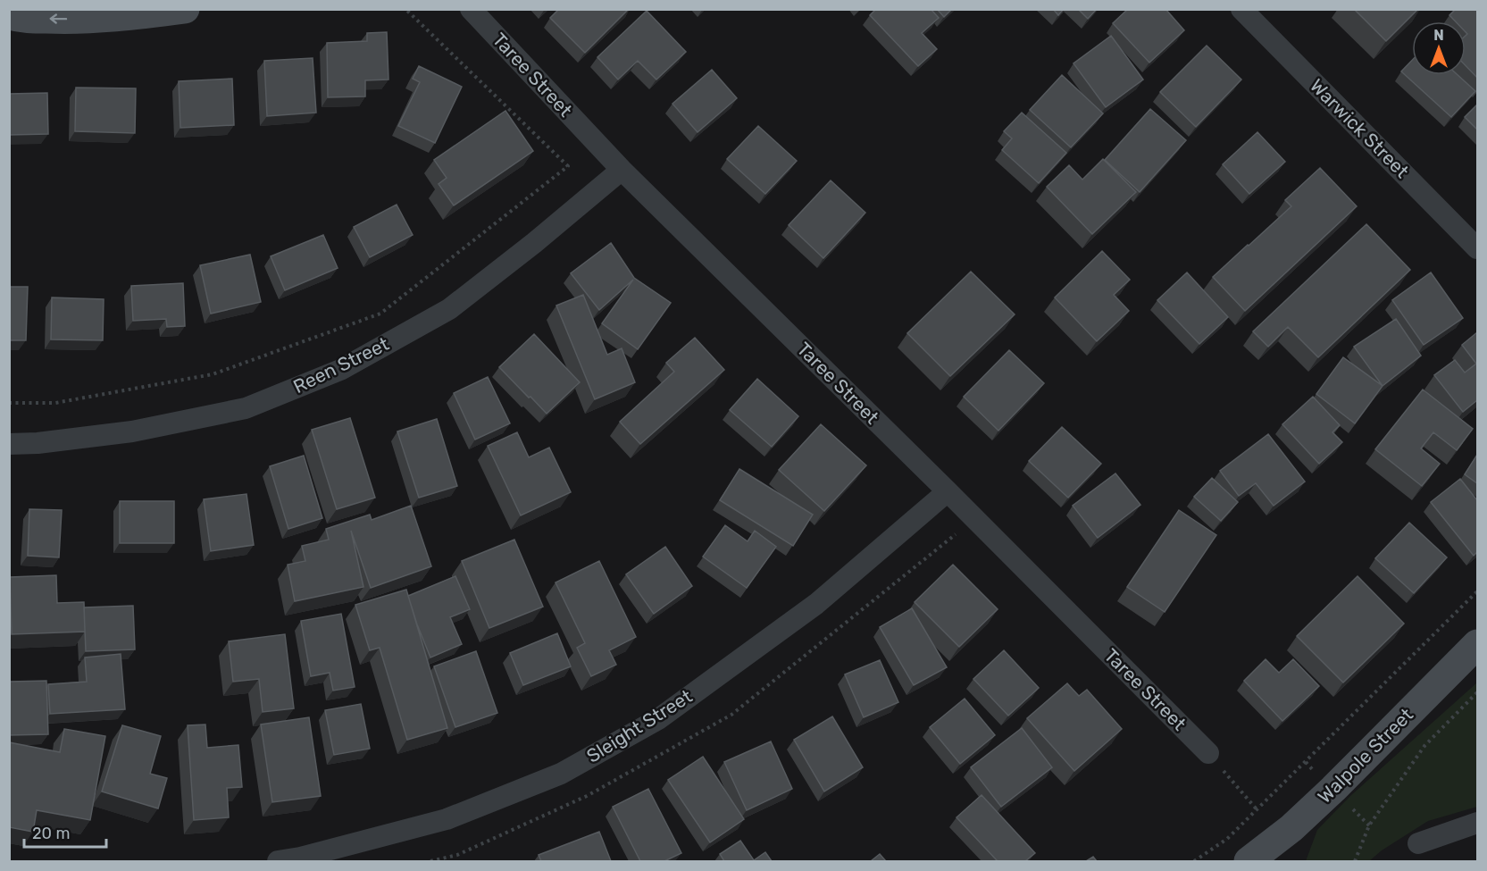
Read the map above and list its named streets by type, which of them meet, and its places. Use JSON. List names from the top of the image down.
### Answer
{
  "streets": {
    "street": [
      "Taree Street",
      "Warwick Street",
      "Reen Street",
      "Sleight Street",
      "Walpole Street"
    ]
  },
  "crossings": [
    ["Taree Street", "Reen Street"],
    ["Taree Street", "Sleight Street"]
  ],
  "scale_bar": "20 m",
  "north": "top"
}
